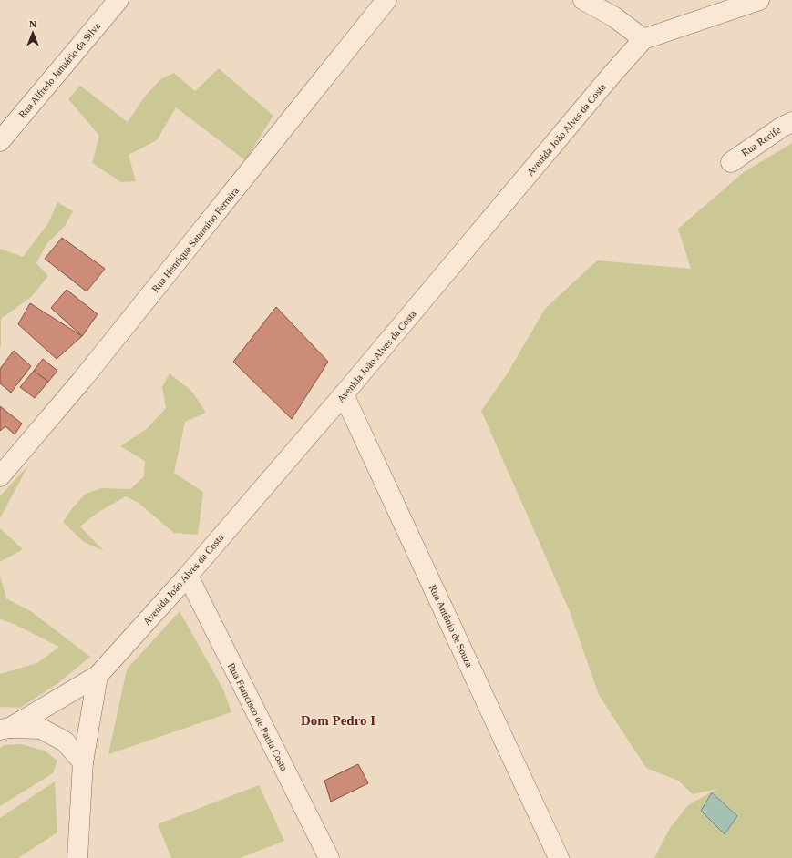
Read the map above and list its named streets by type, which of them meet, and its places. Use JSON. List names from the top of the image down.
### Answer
{
  "streets": {
    "street": [
      "Rua Alfredo Januário da Silva",
      "Avenida João Alves da Costa",
      "Rua Recife",
      "Rua Henrique Saturnino Ferreira",
      "Rua Antônio de Souza",
      "Rua Francisco de Paula Costa"
    ]
  },
  "crossings": [
    ["Avenida João Alves da Costa", "Rua Antônio de Souza"],
    ["Avenida João Alves da Costa", "Rua Francisco de Paula Costa"]
  ],
  "districts": ["Dom Pedro I"],
  "north": "top"
}
